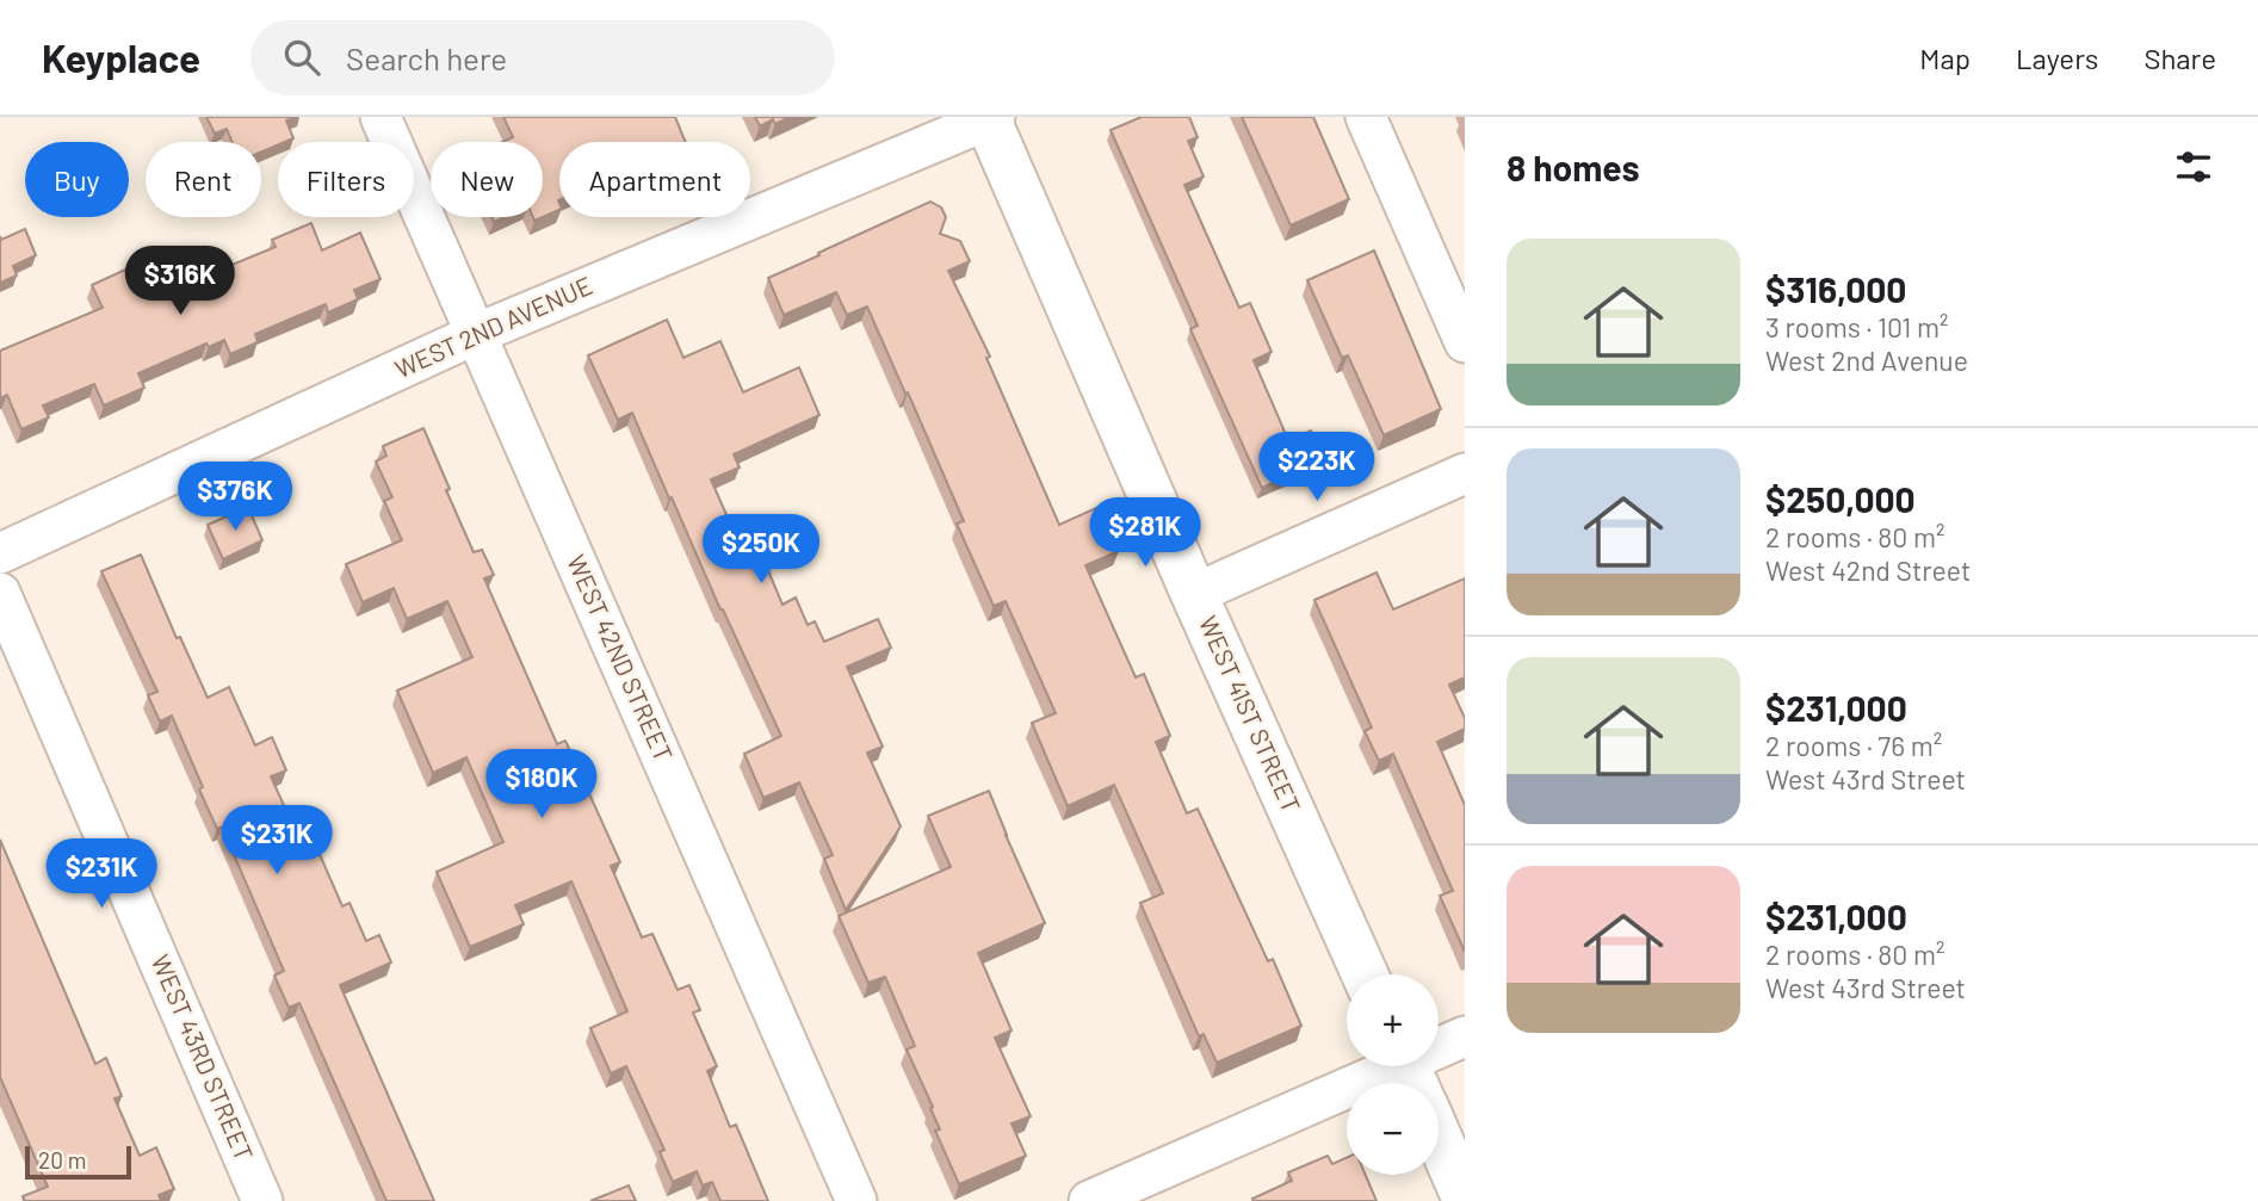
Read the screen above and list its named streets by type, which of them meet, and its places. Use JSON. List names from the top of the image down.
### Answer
{
  "streets": {
    "street": [
      "WEST 2ND AVENUE",
      "WEST 42ND STREET",
      "WEST 41ST STREET",
      "WEST 43RD STREET"
    ]
  },
  "crossings": [
    ["WEST 2ND AVENUE", "WEST 42ND STREET"],
    ["WEST 2ND AVENUE", "WEST 41ST STREET"]
  ],
  "scale_bar": "20 m",
  "page": {
    "header": "Keyplace",
    "search": "Search here",
    "nav": ["Map", "Layers", "Share"],
    "heading": "8 homes",
    "chip": [
      "Buy",
      "Rent",
      "Filters",
      "New",
      "Apartment"
    ],
    "list": [
      {
        "name": "$316,000",
        "note": "3 rooms · 101 m² · West 2nd Avenue"
      },
      {
        "name": "$250,000",
        "note": "2 rooms · 80 m² · West 42nd Street"
      },
      {
        "name": "$231,000",
        "note": "2 rooms · 76 m² · West 43rd Street"
      },
      {
        "name": "$231,000",
        "note": "2 rooms · 80 m² · West 43rd Street"
      }
    ],
    "price": [
      "$316K",
      "$223K",
      "$376K",
      "$281K",
      "$250K",
      "$180K",
      "$231K",
      "$231K"
    ],
    "map_buttons": ["+", "−"],
    "scale": "20 m"
  }
}
